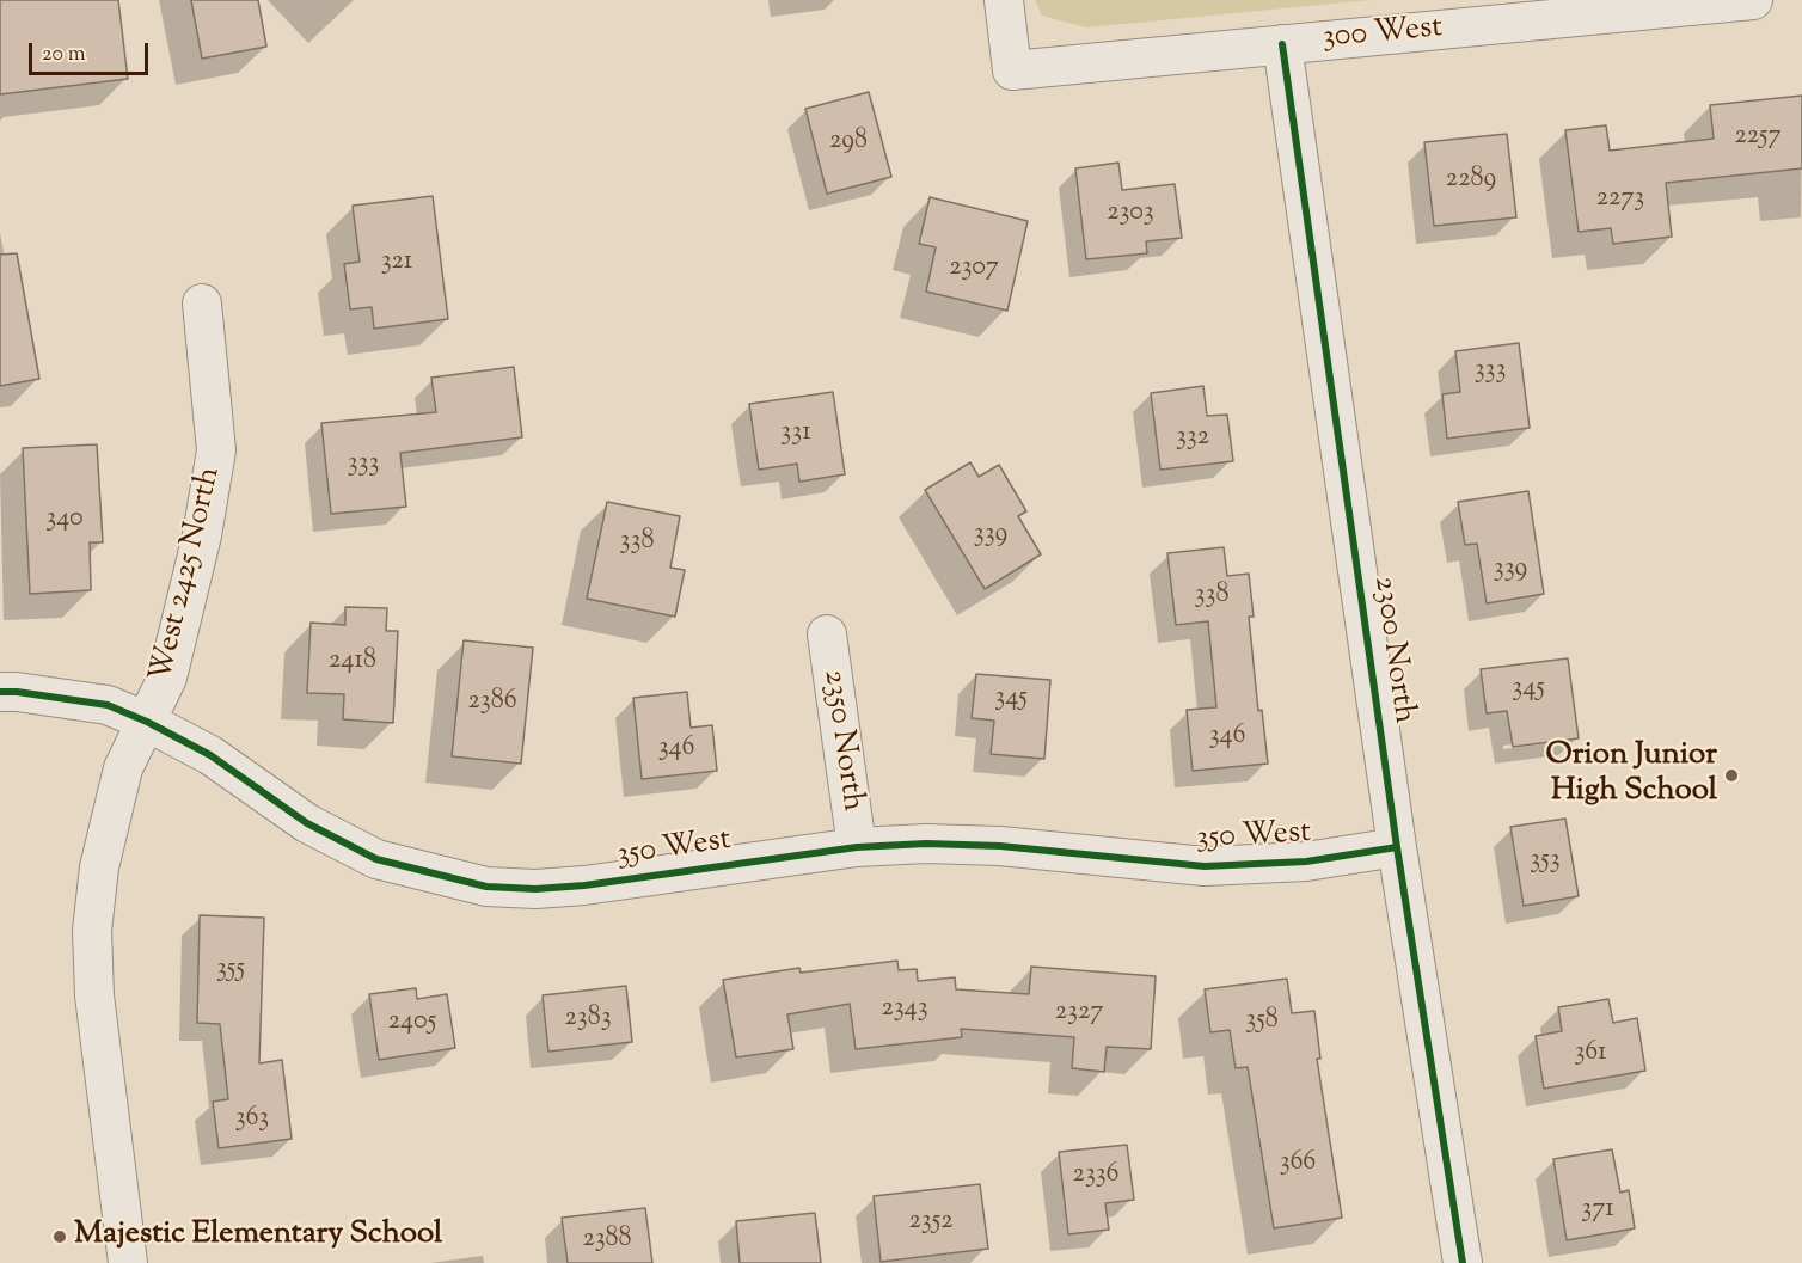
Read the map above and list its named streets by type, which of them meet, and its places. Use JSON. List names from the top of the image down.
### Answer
{
  "streets": {
    "street": [
      "300 West",
      "West 2425 North",
      "2300 North",
      "2350 North",
      "350 West"
    ]
  },
  "crossings": [
    ["300 West", "2300 North"],
    ["West 2425 North", "350 West"],
    ["2300 North", "350 West"],
    ["2350 North", "350 West"]
  ],
  "places": ["Orion Junior High School", "Majestic Elementary School"],
  "house_numbers": [
    "2257",
    "298",
    "2289",
    "2273",
    "2303",
    "321",
    "2307",
    "333",
    "331",
    "332",
    "333",
    "340",
    "339",
    "338",
    "339",
    "338",
    "2418",
    "345",
    "345",
    "2386",
    "346",
    "346",
    "353",
    "355",
    "2343",
    "2327",
    "2383",
    "358",
    "2405",
    "361",
    "363",
    "366",
    "2336",
    "371",
    "2352",
    "2388"
  ],
  "scale_bar": "20 m"
}
